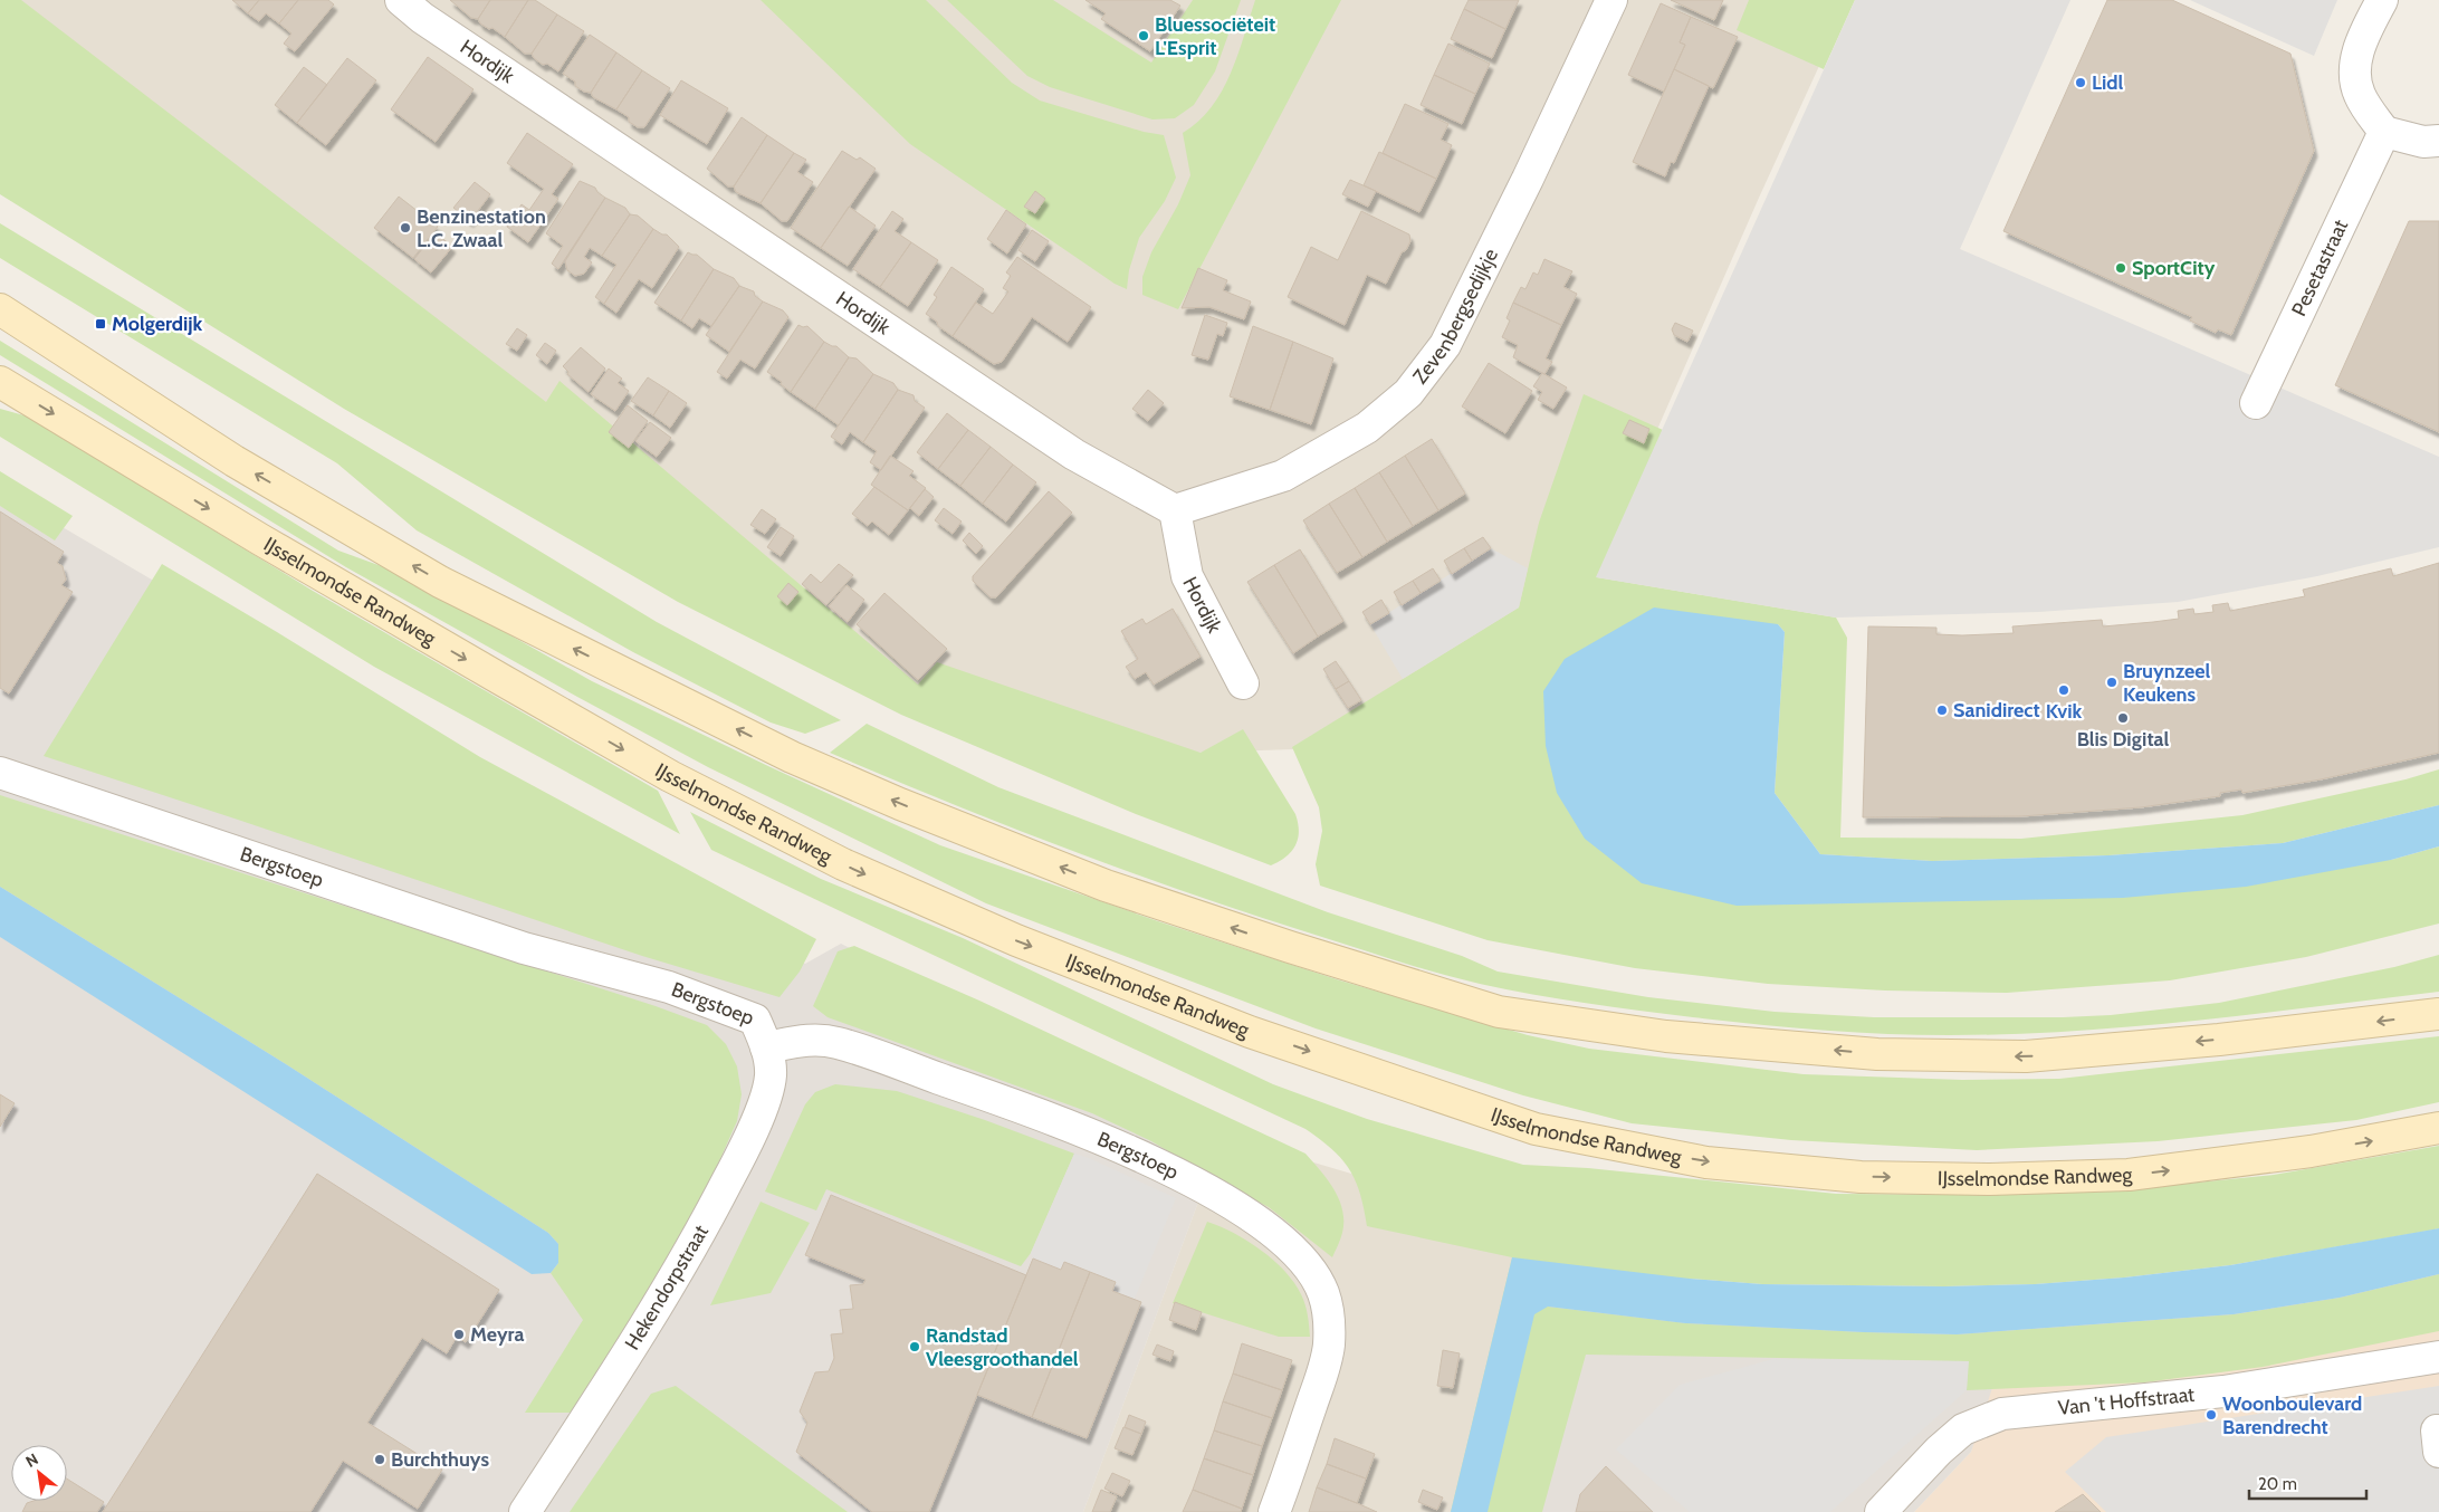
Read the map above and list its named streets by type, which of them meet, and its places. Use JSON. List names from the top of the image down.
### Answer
{
  "streets": {
    "main road": ["IJsselmondse Randweg"],
    "street": [
      "Hordijk",
      "Pesetastraat",
      "Zevenbergsedijkje",
      "Bergstoep",
      "Hekendorpstraat",
      "Van 't Hoffstraat"
    ]
  },
  "crossings": [
    ["Hordijk", "Zevenbergsedijkje"],
    ["Bergstoep", "Hekendorpstraat"]
  ],
  "places": {
    "other": [
      "Bluessociëteit L'Esprit",
      "Lidl",
      "Benzinestation L.C. Zwaal",
      "SportCity",
      "Bruynzeel Keukens",
      "Kvik",
      "Sanidirect",
      "Blis Digital",
      "Meyra",
      "Randstad Vleesgroothandel",
      "Woonboulevard Barendrecht",
      "Burchthuys"
    ],
    "transit": ["Molgerdijk"]
  },
  "scale_bar": "20 m",
  "north": "top left"
}
